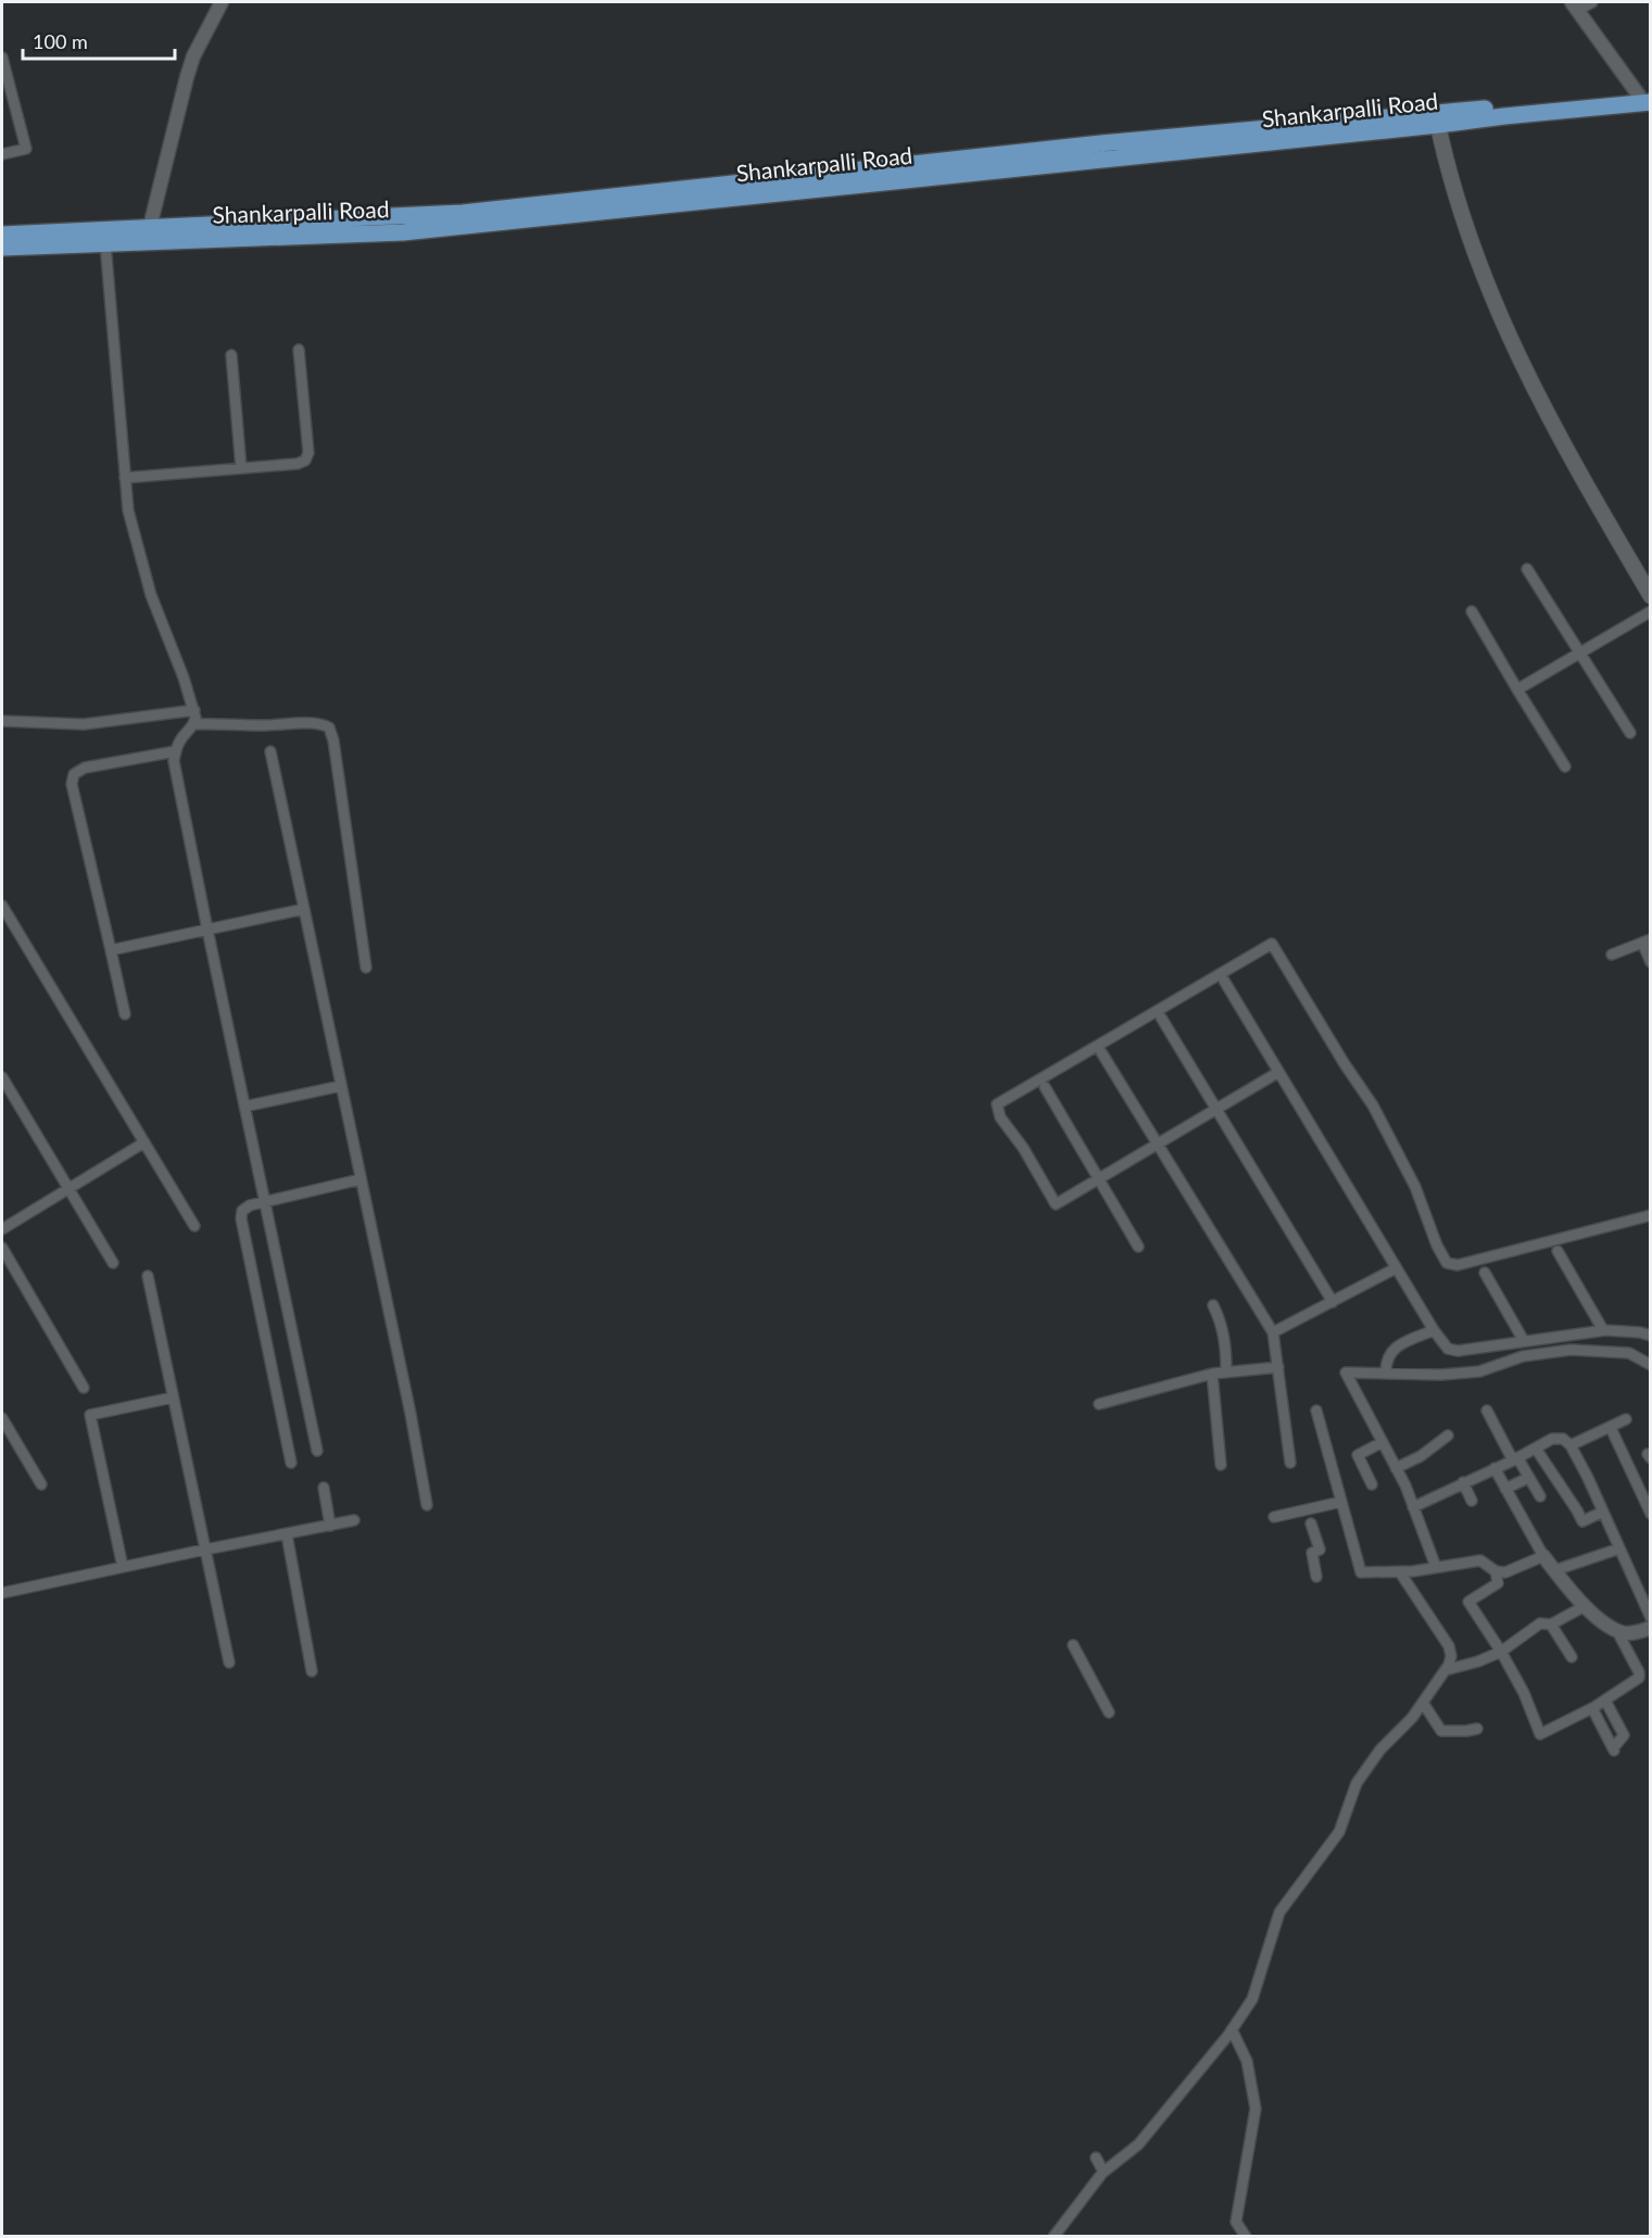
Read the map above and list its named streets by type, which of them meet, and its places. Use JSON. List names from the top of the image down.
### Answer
{
  "streets": {
    "main road": ["Shankarpalli Road"]
  },
  "scale_bar": "100 m"
}
